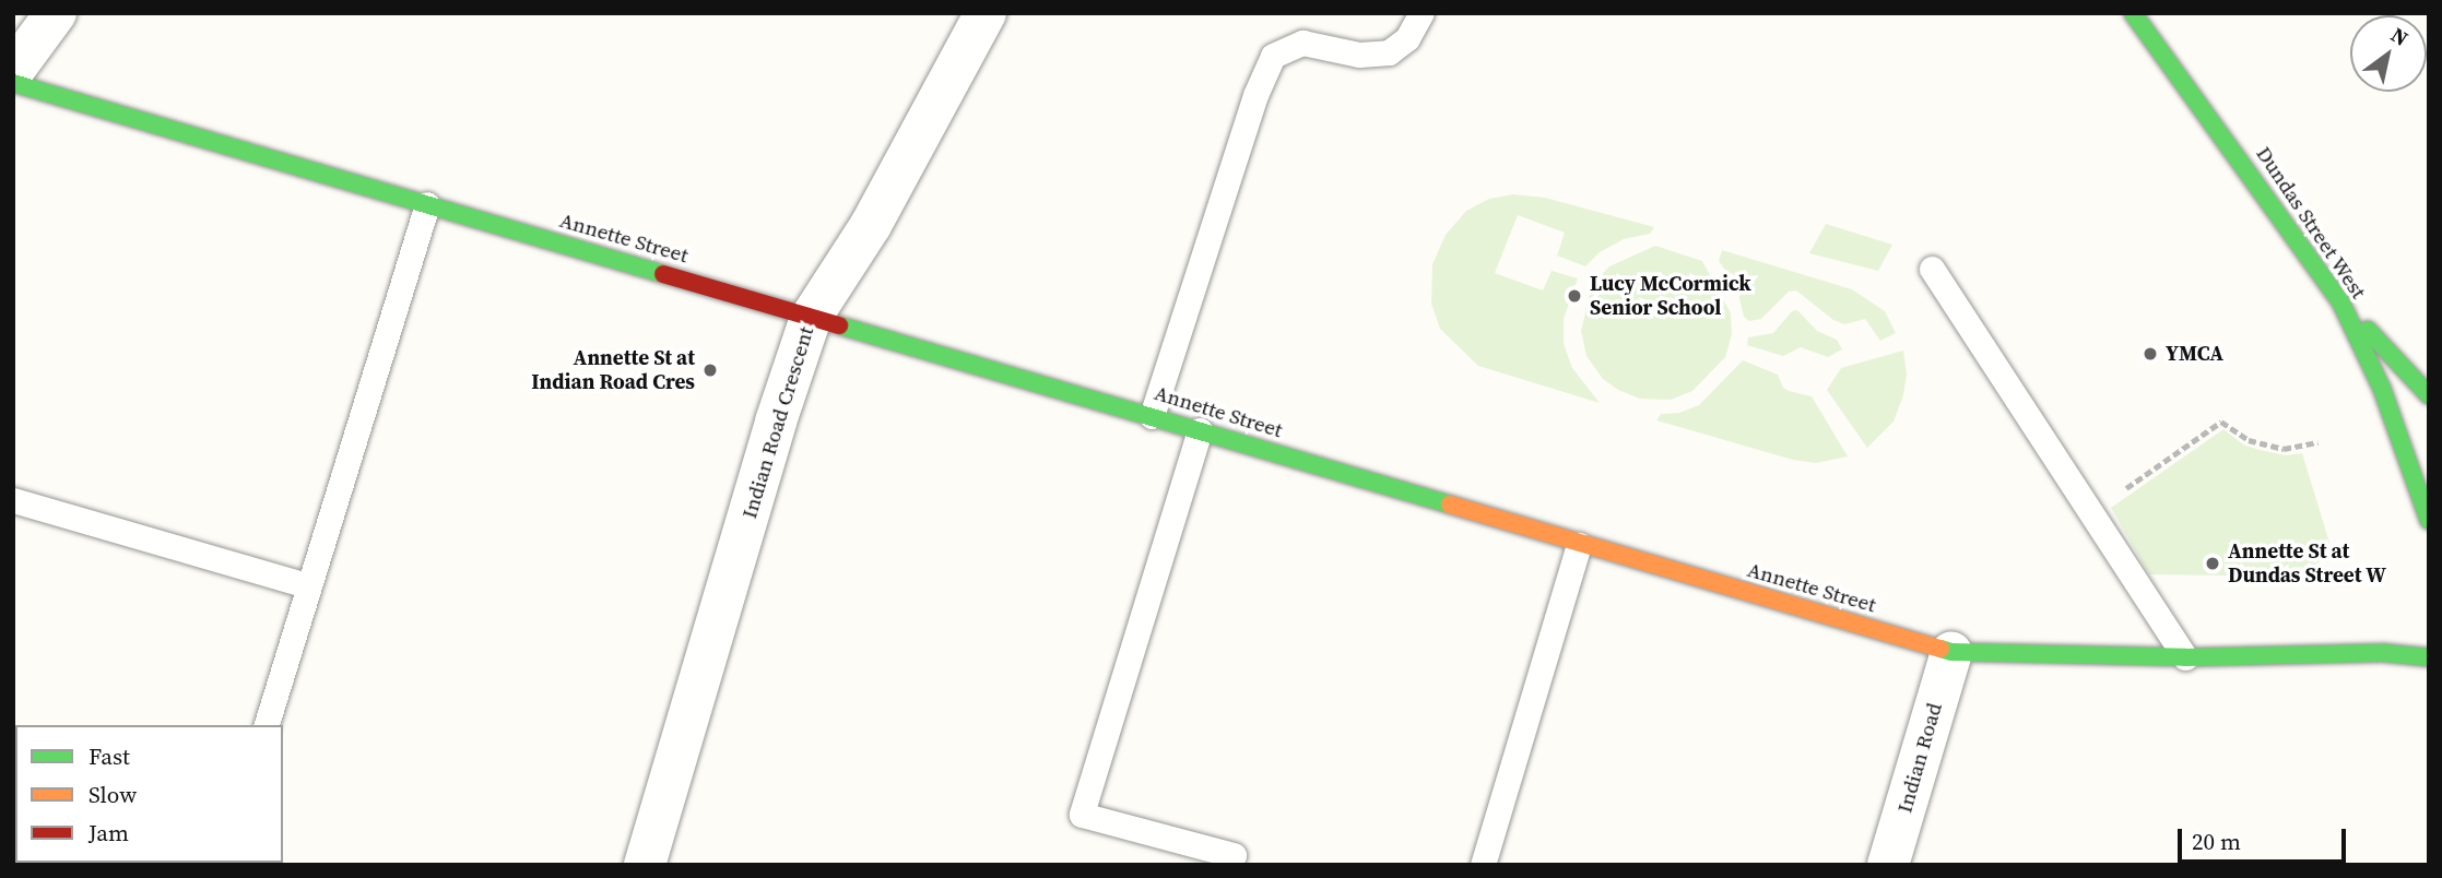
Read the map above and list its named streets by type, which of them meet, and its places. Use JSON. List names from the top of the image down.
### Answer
{
  "streets": {
    "street": [
      "Dundas Street West",
      "Annette Street",
      "Indian Road Crescent",
      "Indian Road"
    ]
  },
  "crossings": [
    ["Annette Street", "Indian Road Crescent"],
    ["Annette Street", "Indian Road"]
  ],
  "places": [
    "Lucy McCormick Senior School",
    "YMCA",
    "Annette St at Indian Road Cres",
    "Annette St at Dundas Street W"
  ],
  "legend": ["Fast", "Slow", "Jam"],
  "scale_bar": "20 m",
  "north": "top right"
}
